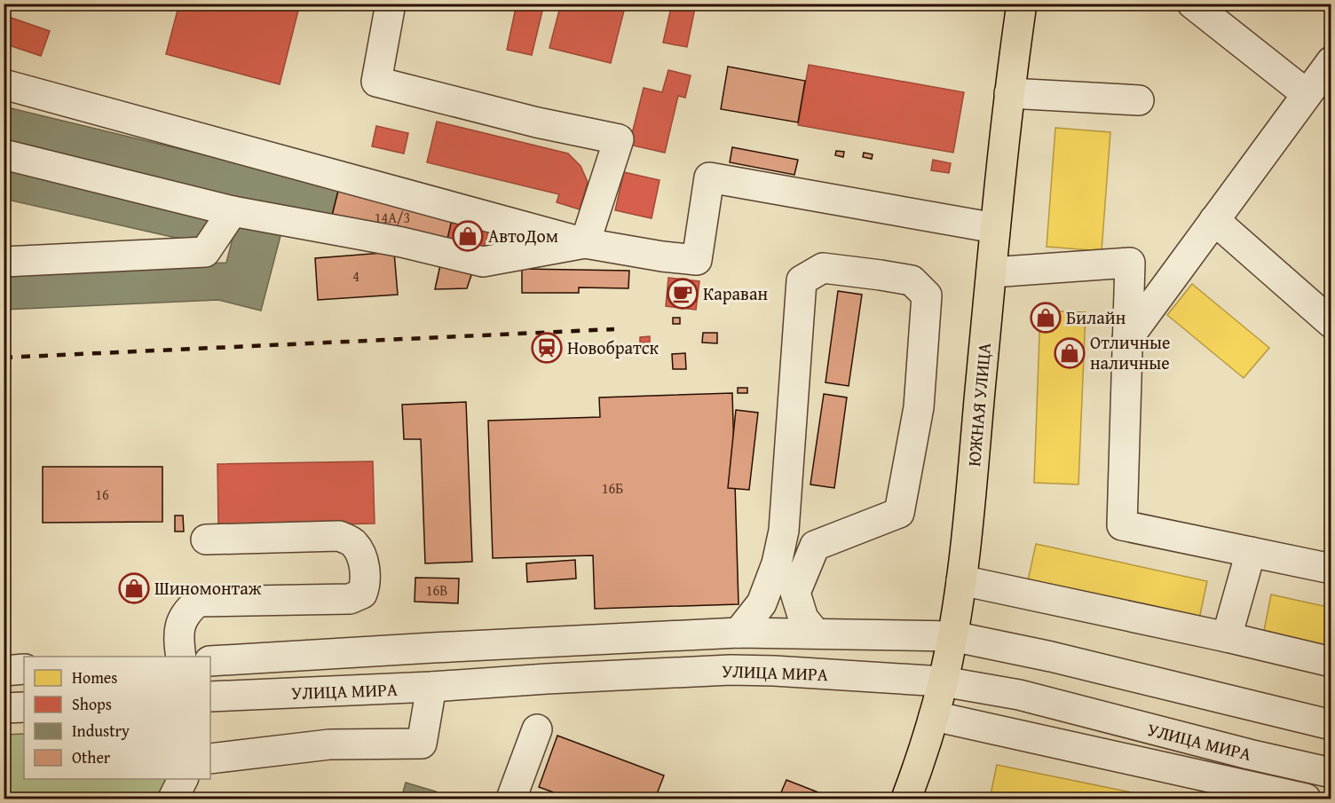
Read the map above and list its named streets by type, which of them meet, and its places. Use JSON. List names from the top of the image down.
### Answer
{
  "streets": {
    "main road": ["ЮЖНАЯ УЛИЦА"],
    "street": ["УЛИЦА МИРА"]
  },
  "crossings": [
    ["ЮЖНАЯ УЛИЦА", "УЛИЦА МИРА"]
  ],
  "places": {
    "shop": [
      "АвтоДом",
      "Билайн",
      "Отличные наличные",
      "Шиномонтаж"
    ],
    "cafe": ["Караван"],
    "station": ["Новобратск"]
  },
  "house_numbers": [
    "14А/3",
    "4",
    "16Б",
    "16",
    "16В"
  ],
  "legend": [
    "Homes",
    "Shops",
    "Industry",
    "Other"
  ]
}
